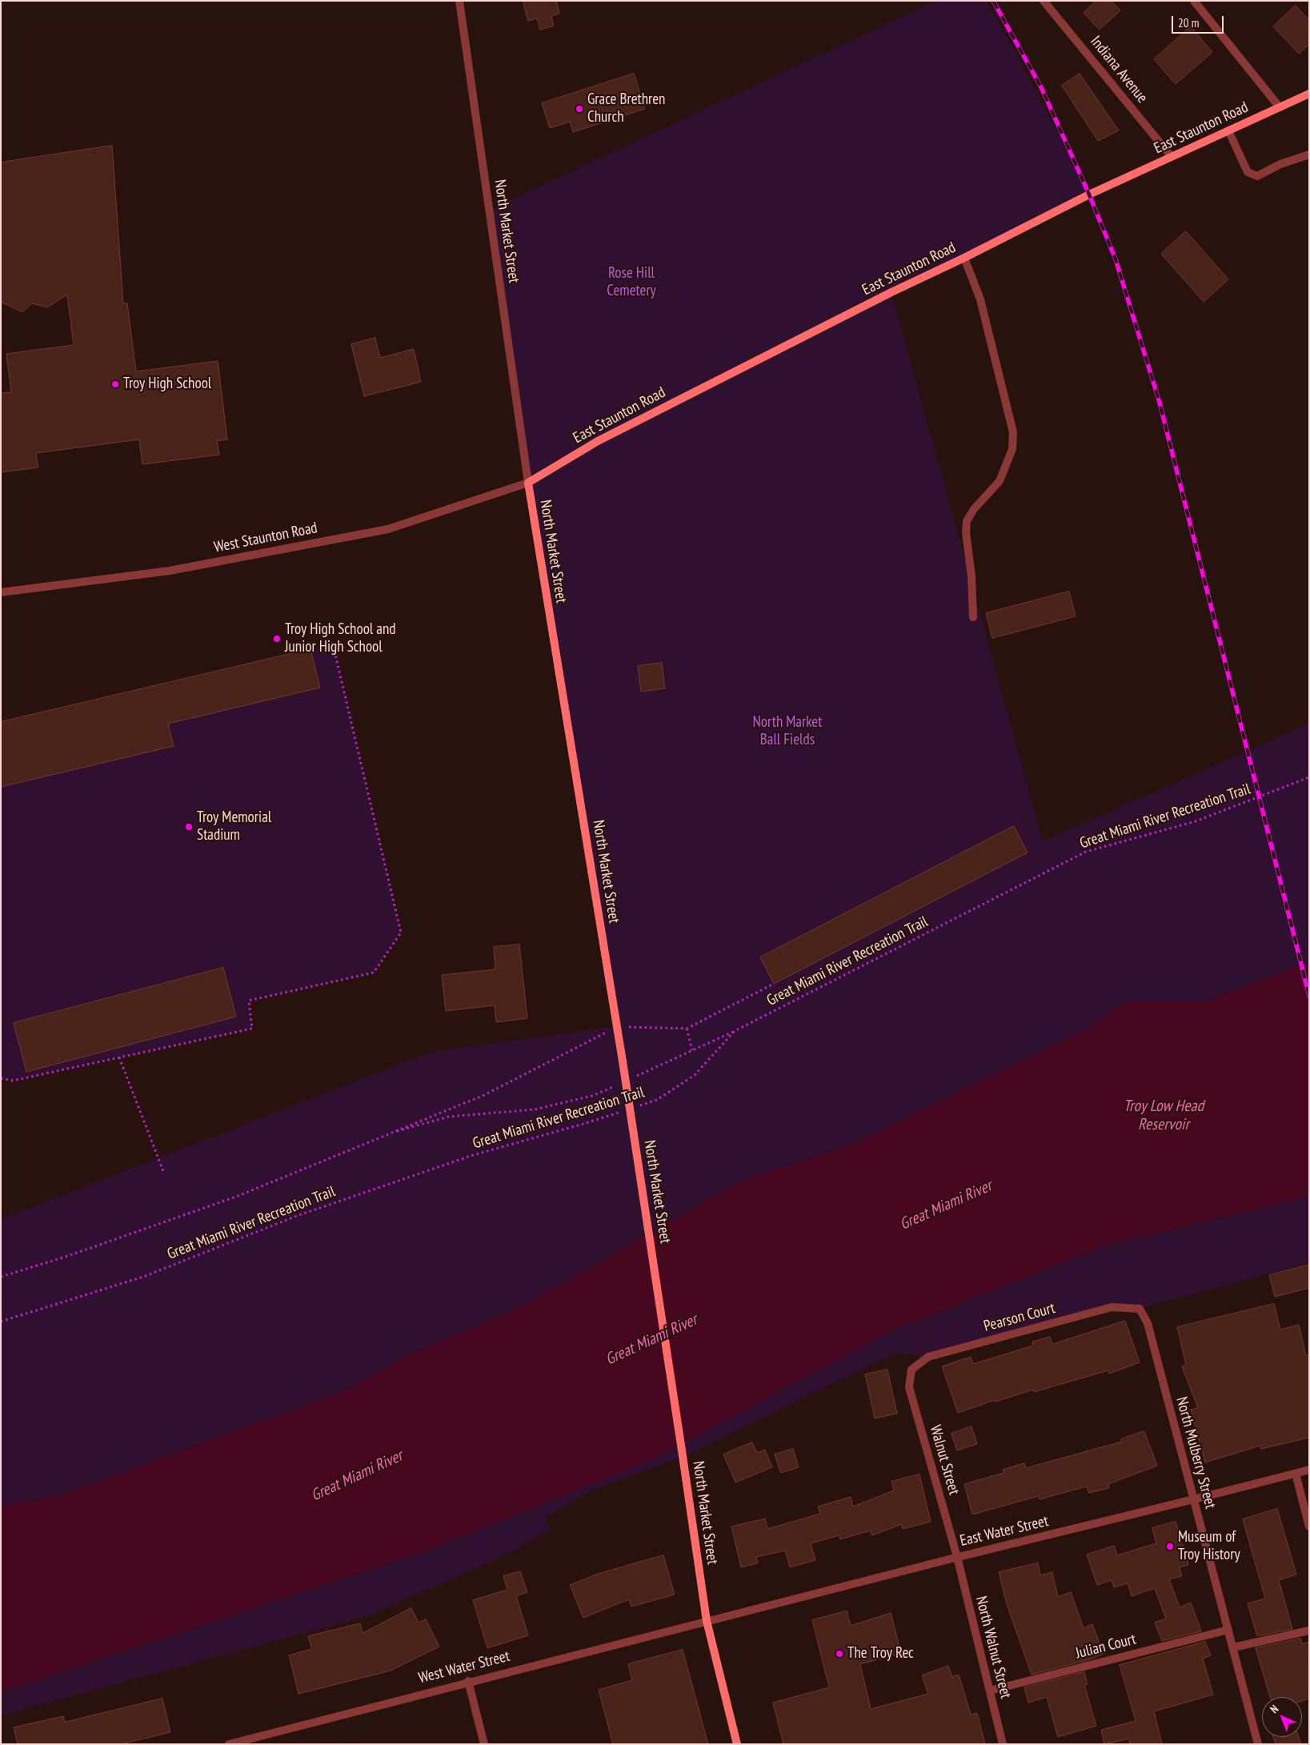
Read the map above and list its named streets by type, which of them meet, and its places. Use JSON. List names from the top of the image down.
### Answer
{
  "streets": {
    "main road": ["East Staunton Road", "North Market Street"],
    "street": [
      "Indiana Avenue",
      "West Staunton Road",
      "Pearson Court",
      "North Mulberry Street",
      "Walnut Street",
      "East Water Street",
      "Julian Court",
      "North Walnut Street",
      "West Water Street"
    ],
    "path": ["Great Miami River Recreation Trail"]
  },
  "crossings": [
    ["Indiana Avenue", "East Staunton Road"],
    ["East Staunton Road", "North Market Street"],
    ["East Staunton Road", "West Staunton Road"],
    ["North Market Street", "West Staunton Road"],
    ["North Market Street", "East Water Street"],
    ["North Market Street", "West Water Street"],
    ["Pearson Court", "North Mulberry Street"],
    ["Pearson Court", "Walnut Street"],
    ["North Mulberry Street", "East Water Street"],
    ["North Mulberry Street", "Julian Court"],
    ["Walnut Street", "East Water Street"],
    ["Walnut Street", "North Walnut Street"],
    ["East Water Street", "North Walnut Street"],
    ["East Water Street", "West Water Street"],
    ["Julian Court", "North Walnut Street"]
  ],
  "water": ["Troy Low Head Reservoir", "Great Miami River"],
  "parks": ["Rose Hill Cemetery", "North Market Ball Fields"],
  "places": [
    "Grace Brethren Church",
    "Troy High School",
    "Troy High School and Junior High School",
    "Troy Memorial Stadium",
    "Museum of Troy History",
    "The Troy Rec"
  ],
  "scale_bar": "20 m",
  "north": "top left"
}
